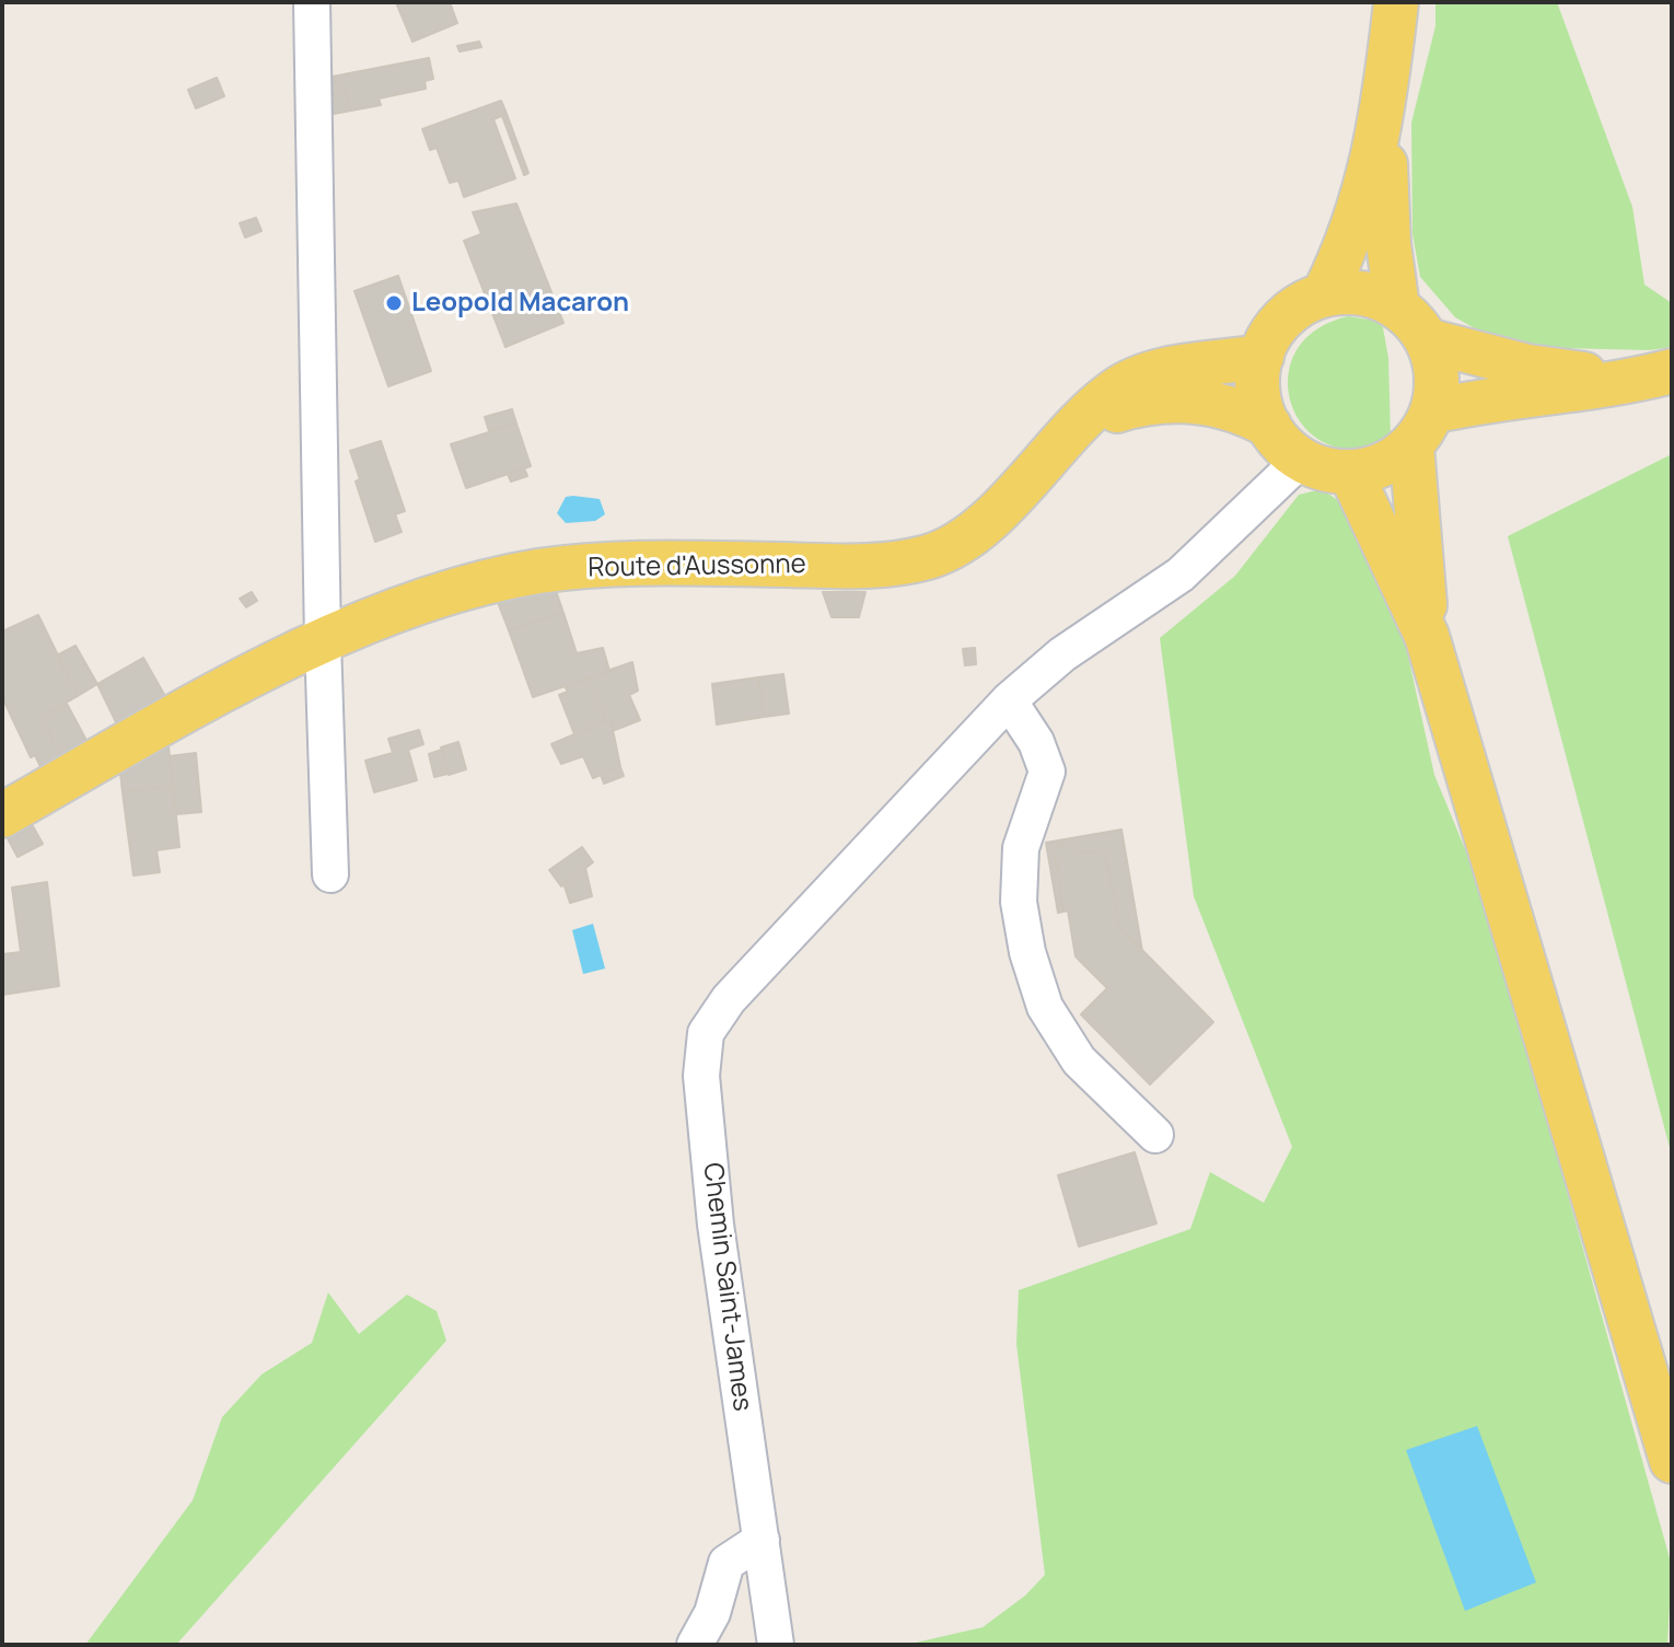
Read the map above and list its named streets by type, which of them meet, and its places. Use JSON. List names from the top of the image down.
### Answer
{
  "streets": {
    "main road": ["Route d'Aussonne"],
    "street": ["Chemin Saint-James"]
  },
  "places": ["Leopold Macaron"]
}
